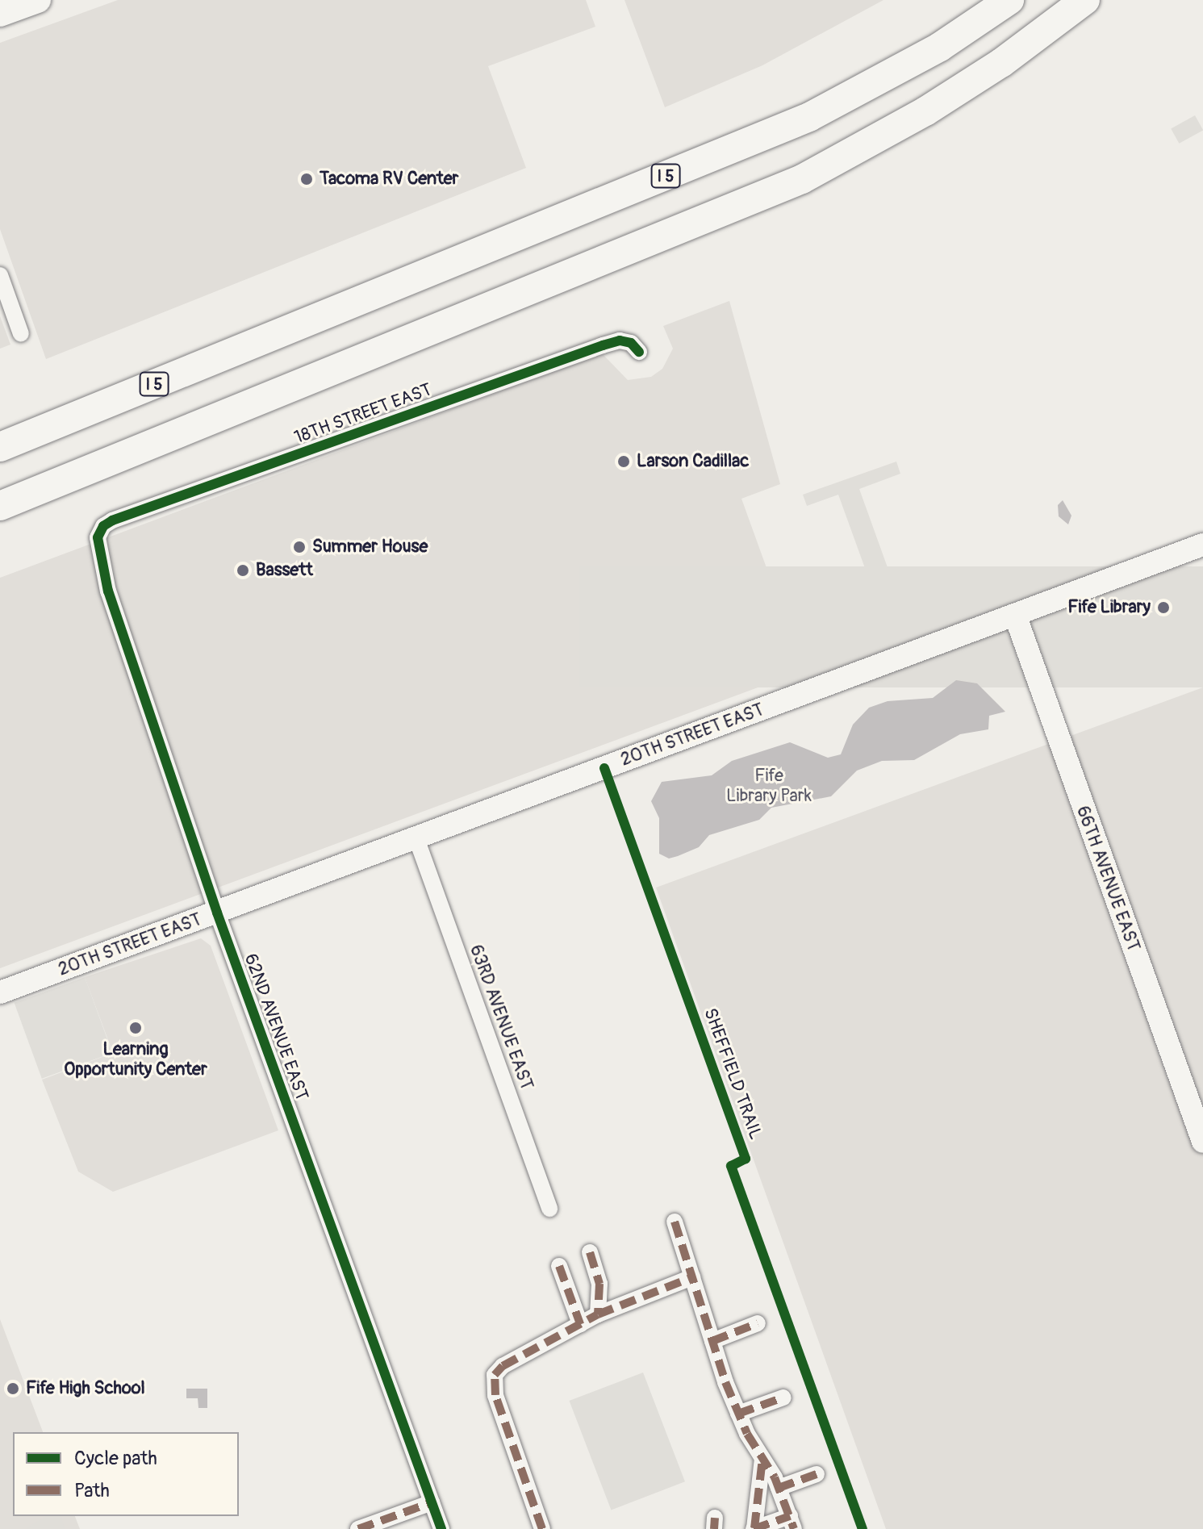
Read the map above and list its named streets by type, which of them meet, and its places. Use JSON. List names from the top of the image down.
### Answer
{
  "streets": {
    "highway": ["I 5"],
    "main road": ["20TH STREET EAST", "66TH AVENUE EAST"],
    "street": ["18TH STREET EAST", "63RD AVENUE EAST", "62ND AVENUE EAST"],
    "cycle path": ["SHEFFIELD TRAIL"]
  },
  "crossings": [
    ["18TH STREET EAST", "62ND AVENUE EAST"],
    ["20TH STREET EAST", "66TH AVENUE EAST"],
    ["20TH STREET EAST", "63RD AVENUE EAST"],
    ["20TH STREET EAST", "62ND AVENUE EAST"]
  ],
  "parks": ["Fife Library Park"],
  "places": [
    "Tacoma RV Center",
    "Larson Cadillac",
    "Summer House",
    "Bassett",
    "Fife Library",
    "Learning Opportunity Center",
    "Fife High School"
  ],
  "legend": ["Cycle path", "Path"]
}
